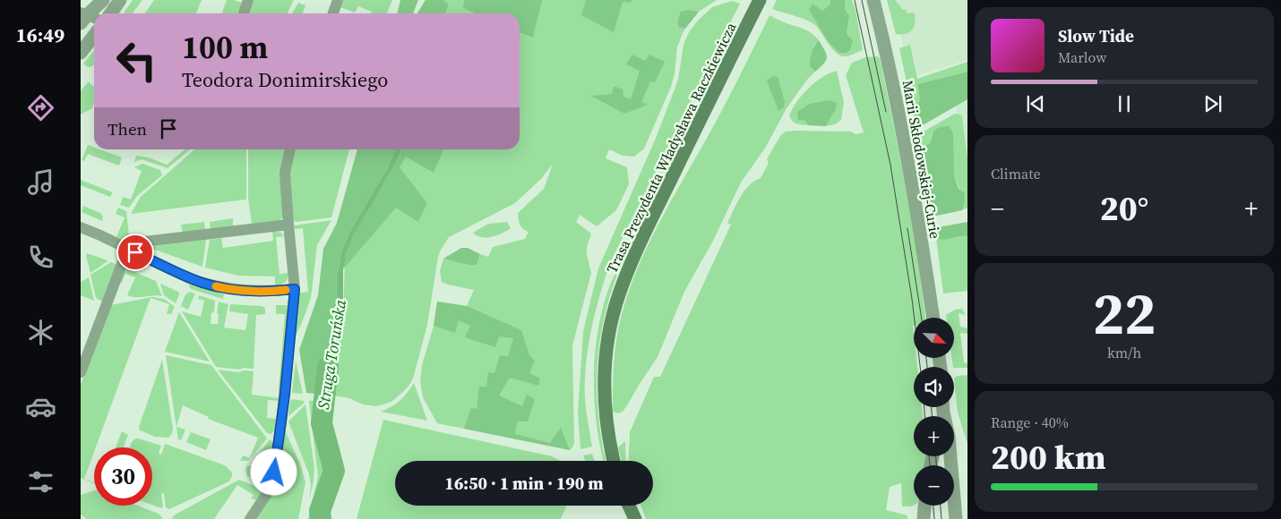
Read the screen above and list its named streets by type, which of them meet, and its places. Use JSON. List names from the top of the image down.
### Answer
{
  "streets": {
    "main road": ["Trasa Prezydenta Władysława Raczkiewicza"],
    "street": ["Marii Skłodowskiej-Curie"]
  },
  "water": ["Struga Toruńska"],
  "north": "bottom right",
  "page": {
    "tabs": "16:49",
    "turn": ["100 m", "Teodora Donimirskiego"],
    "song": ["Slow Tide", "Marlow"],
    "then": "Then",
    "tile": [
      "Climate",
      ["22", "km/h"],
      ["Range · 40%", "200 km"]
    ],
    "heat": ["−", "20°", "+"],
    "map_buttons": ["+", "−"],
    "limit": "30",
    "trip": "16:50 · 1 min · 190 m"
  }
}
